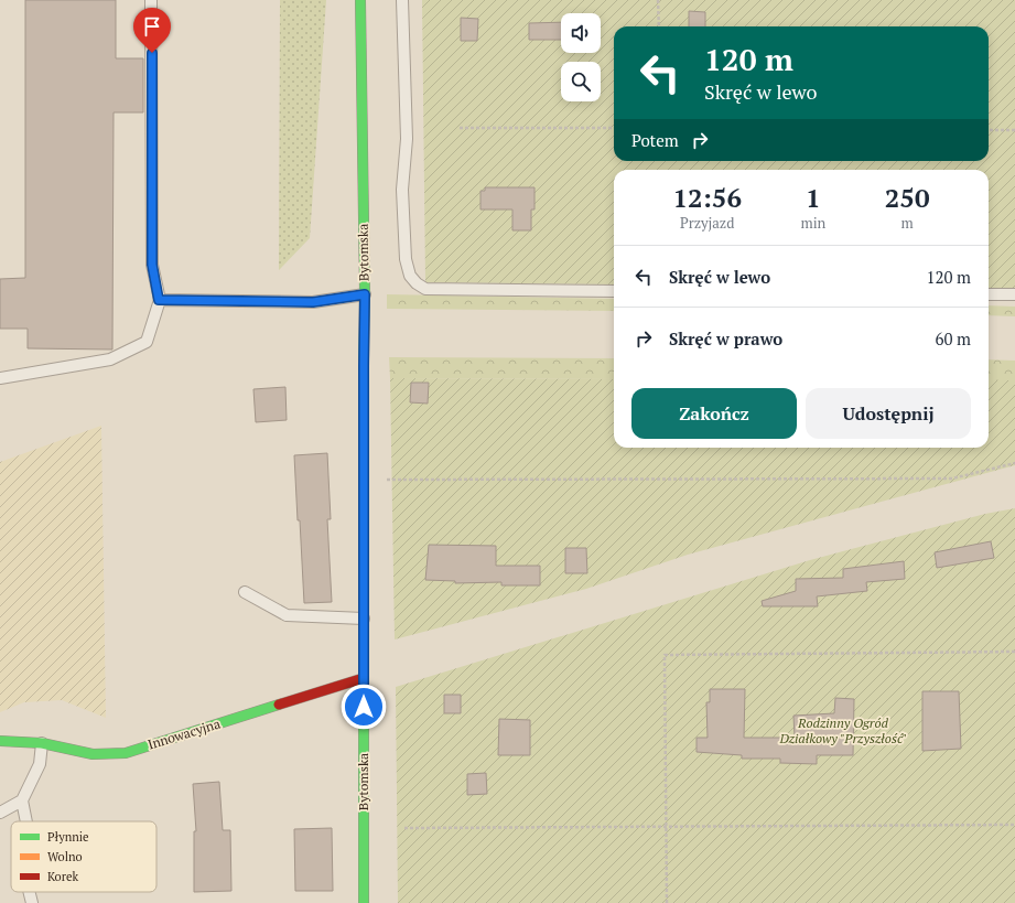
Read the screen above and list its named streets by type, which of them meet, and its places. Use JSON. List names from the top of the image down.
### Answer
{
  "streets": {
    "street": ["Bytomska", "Innowacyjna"]
  },
  "crossings": [
    ["Bytomska", "Innowacyjna"]
  ],
  "parks": ["Rodzinny Ogród Działkowy \"Przyszłość\""],
  "legend": ["Płynnie", "Wolno", "Korek"],
  "page": {
    "turn": ["120 m", "Skręć w lewo"],
    "then": "Potem",
    "eta": [
      "12:56",
      "Przyjazd",
      "1",
      "min",
      "250",
      "m"
    ],
    "list": [
      {
        "name": "Skręć w lewo",
        "value": "120 m"
      },
      {
        "name": "Skręć w prawo",
        "value": "60 m"
      }
    ],
    "buttons": ["Zakończ", "Udostępnij"]
  }
}
